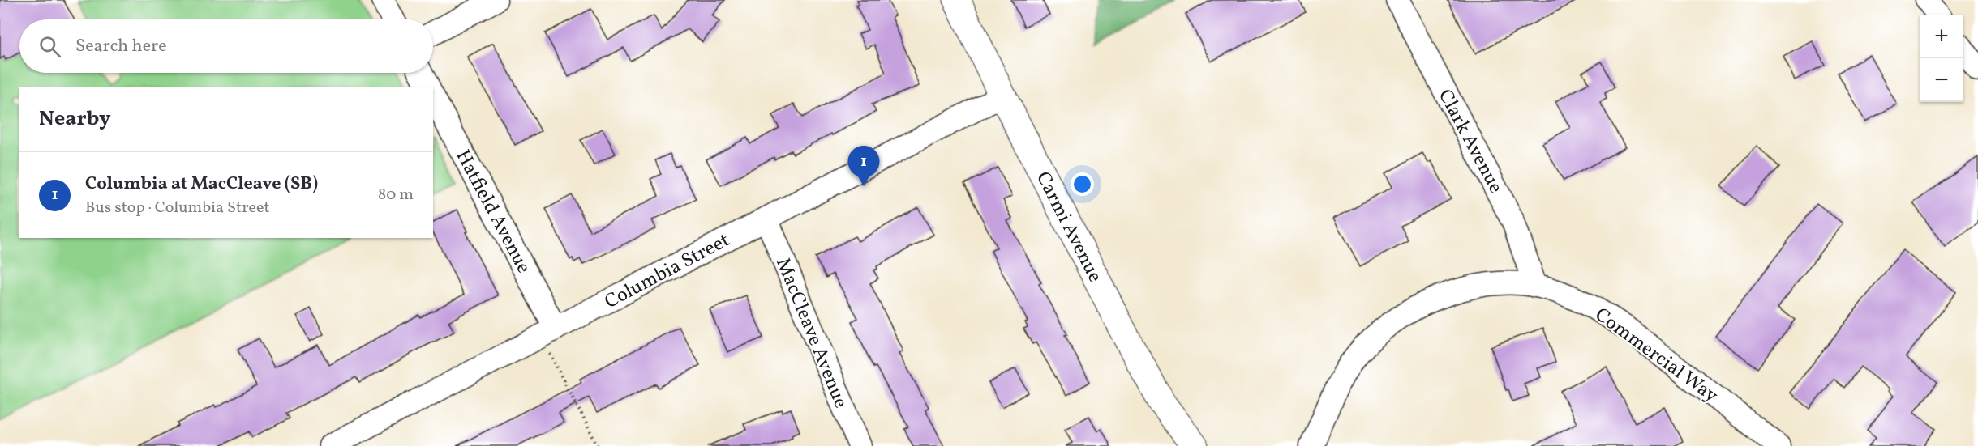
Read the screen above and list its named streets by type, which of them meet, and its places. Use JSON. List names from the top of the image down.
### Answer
{
  "streets": {
    "street": [
      "Clark Avenue",
      "Hatfield Avenue",
      "Carmi Avenue",
      "Columbia Street",
      "MacCleave Avenue",
      "Commercial Way"
    ]
  },
  "crossings": [
    ["Clark Avenue", "Commercial Way"],
    ["Hatfield Avenue", "Columbia Street"],
    ["Carmi Avenue", "Columbia Street"],
    ["Columbia Street", "MacCleave Avenue"]
  ],
  "page": {
    "map_buttons": ["+", "−"],
    "search": "Search here",
    "heading": "Nearby",
    "pins": "1",
    "list": [
      {
        "mark": "1",
        "name": "Columbia at MacCleave (SB)",
        "note": "Bus stop · Columbia Street",
        "value": "80 m"
      }
    ]
  }
}
